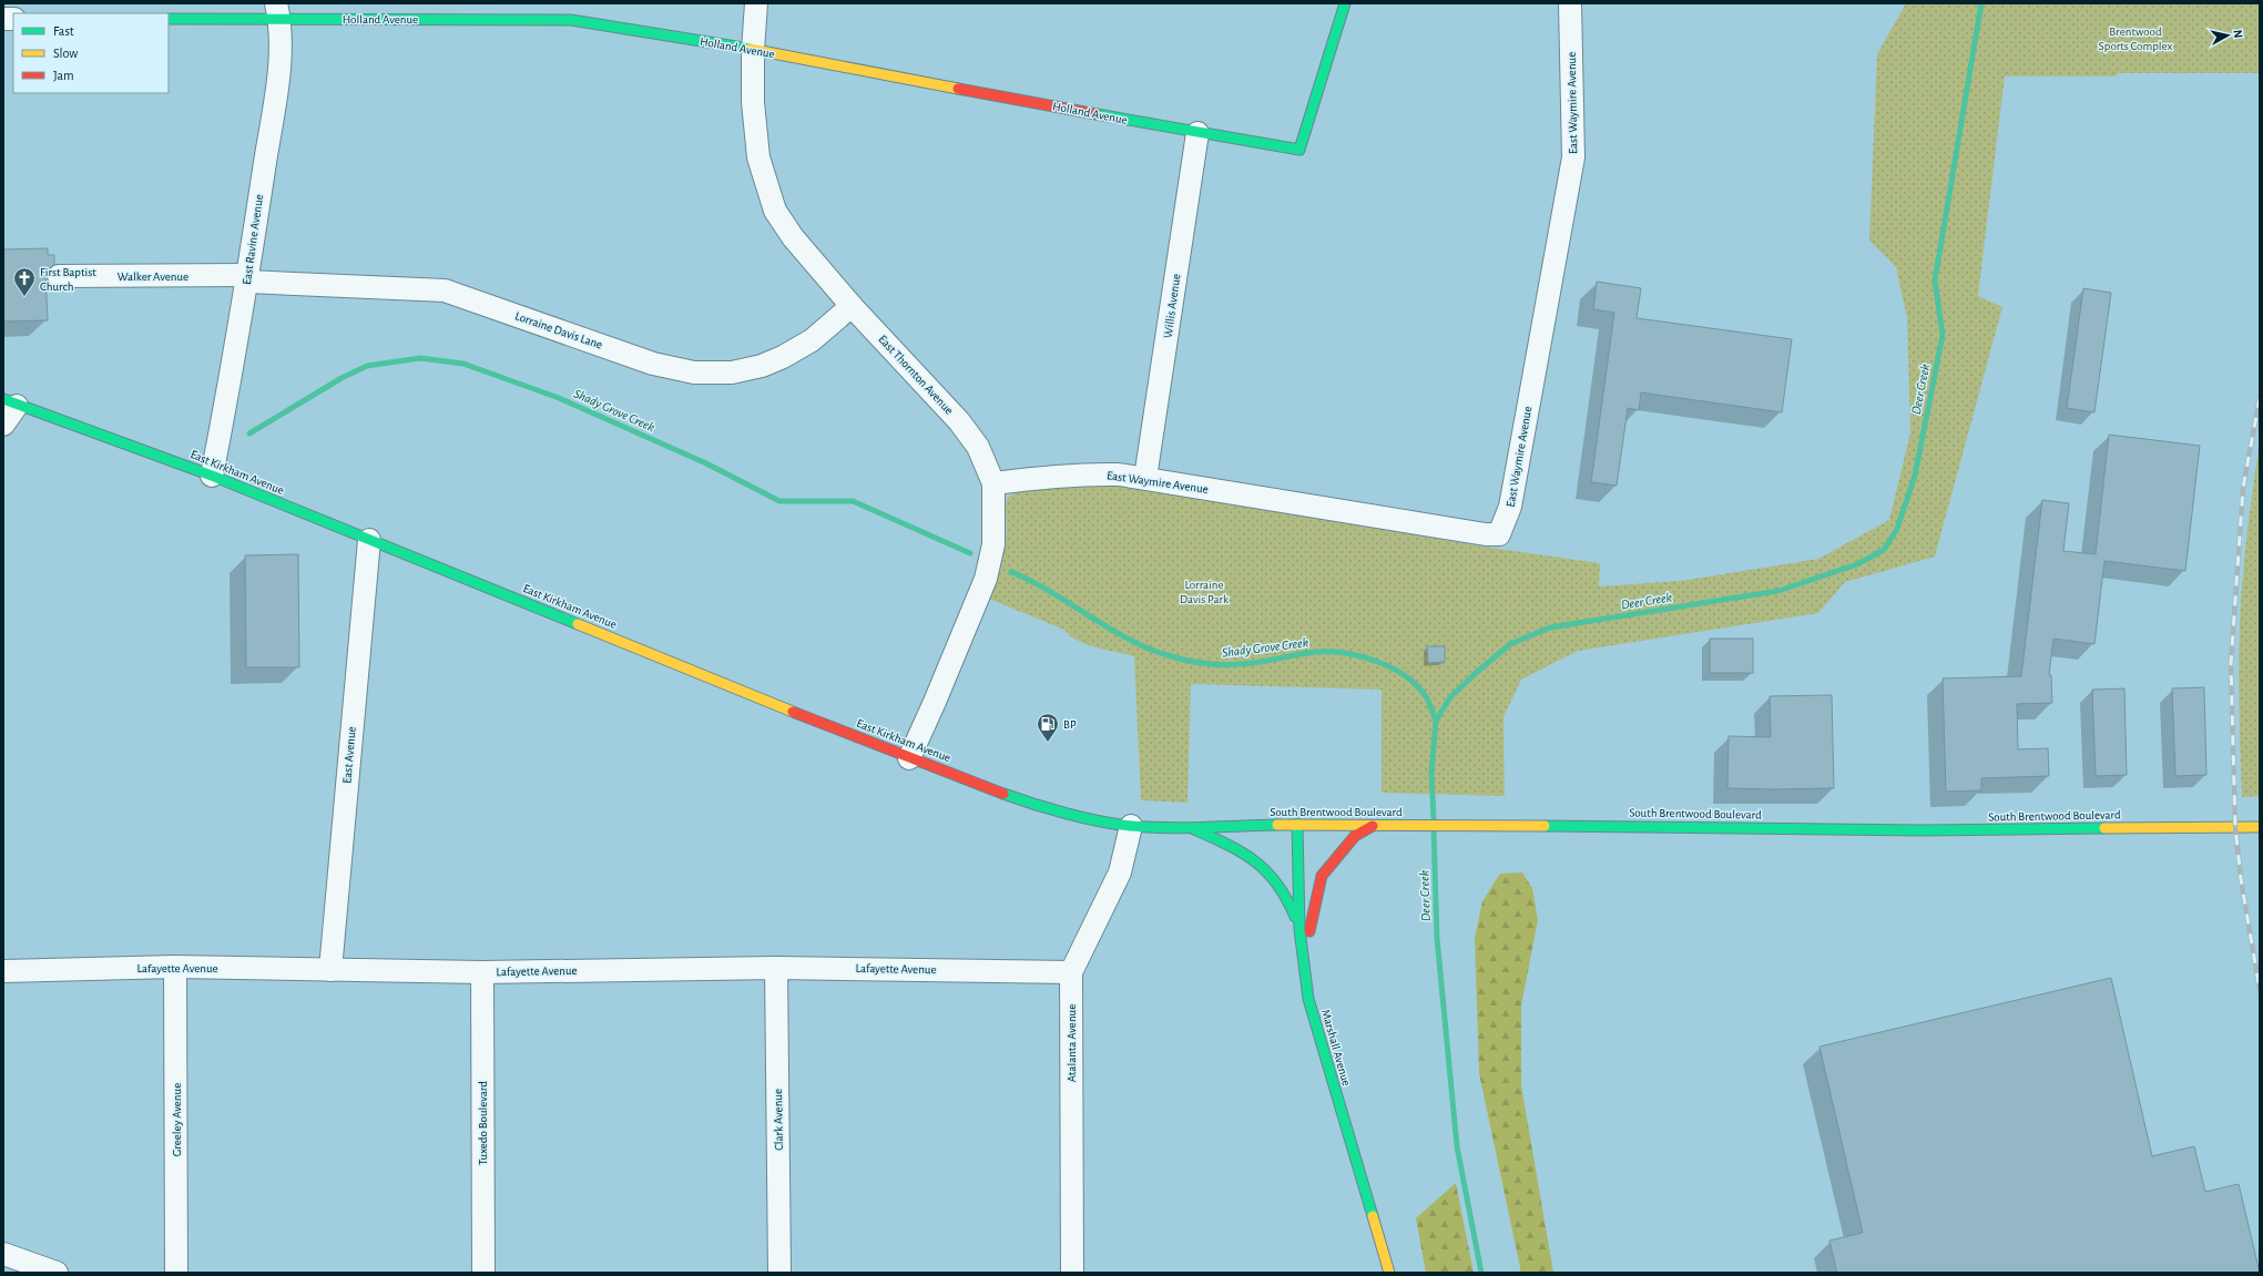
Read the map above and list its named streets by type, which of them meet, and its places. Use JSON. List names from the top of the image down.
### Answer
{
  "streets": {
    "main road": [
      "Holland Avenue",
      "East Kirkham Avenue",
      "South Brentwood Boulevard",
      "Marshall Avenue"
    ],
    "street": [
      "East Waymire Avenue",
      "East Ravine Avenue",
      "Walker Avenue",
      "Willis Avenue",
      "Lorraine Davis Lane",
      "East Thornton Avenue",
      "East Avenue",
      "Lafayette Avenue",
      "Atalanta Avenue",
      "Greeley Avenue",
      "Clark Avenue",
      "Tuxedo Boulevard"
    ]
  },
  "crossings": [
    ["Holland Avenue", "East Ravine Avenue"],
    ["Holland Avenue", "Willis Avenue"],
    ["Holland Avenue", "East Thornton Avenue"],
    ["East Waymire Avenue", "Willis Avenue"],
    ["East Waymire Avenue", "East Thornton Avenue"],
    ["East Ravine Avenue", "Walker Avenue"],
    ["East Ravine Avenue", "Lorraine Davis Lane"],
    ["East Ravine Avenue", "East Kirkham Avenue"],
    ["Walker Avenue", "Lorraine Davis Lane"],
    ["Lorraine Davis Lane", "East Thornton Avenue"],
    ["East Thornton Avenue", "East Kirkham Avenue"],
    ["East Kirkham Avenue", "East Avenue"],
    ["East Kirkham Avenue", "South Brentwood Boulevard"],
    ["East Kirkham Avenue", "Atalanta Avenue"],
    ["East Avenue", "Lafayette Avenue"],
    ["South Brentwood Boulevard", "Atalanta Avenue"],
    ["South Brentwood Boulevard", "Marshall Avenue"],
    ["Lafayette Avenue", "Atalanta Avenue"],
    ["Lafayette Avenue", "Greeley Avenue"],
    ["Lafayette Avenue", "Clark Avenue"],
    ["Lafayette Avenue", "Tuxedo Boulevard"]
  ],
  "water": ["Deer Creek", "Shady Grove Creek"],
  "parks": ["Brentwood Sports Complex", "Lorraine Davis Park"],
  "places": {
    "church": ["First Baptist Church"],
    "fuel station": ["BP"]
  },
  "legend": ["Fast", "Slow", "Jam"],
  "north": "right"
}
